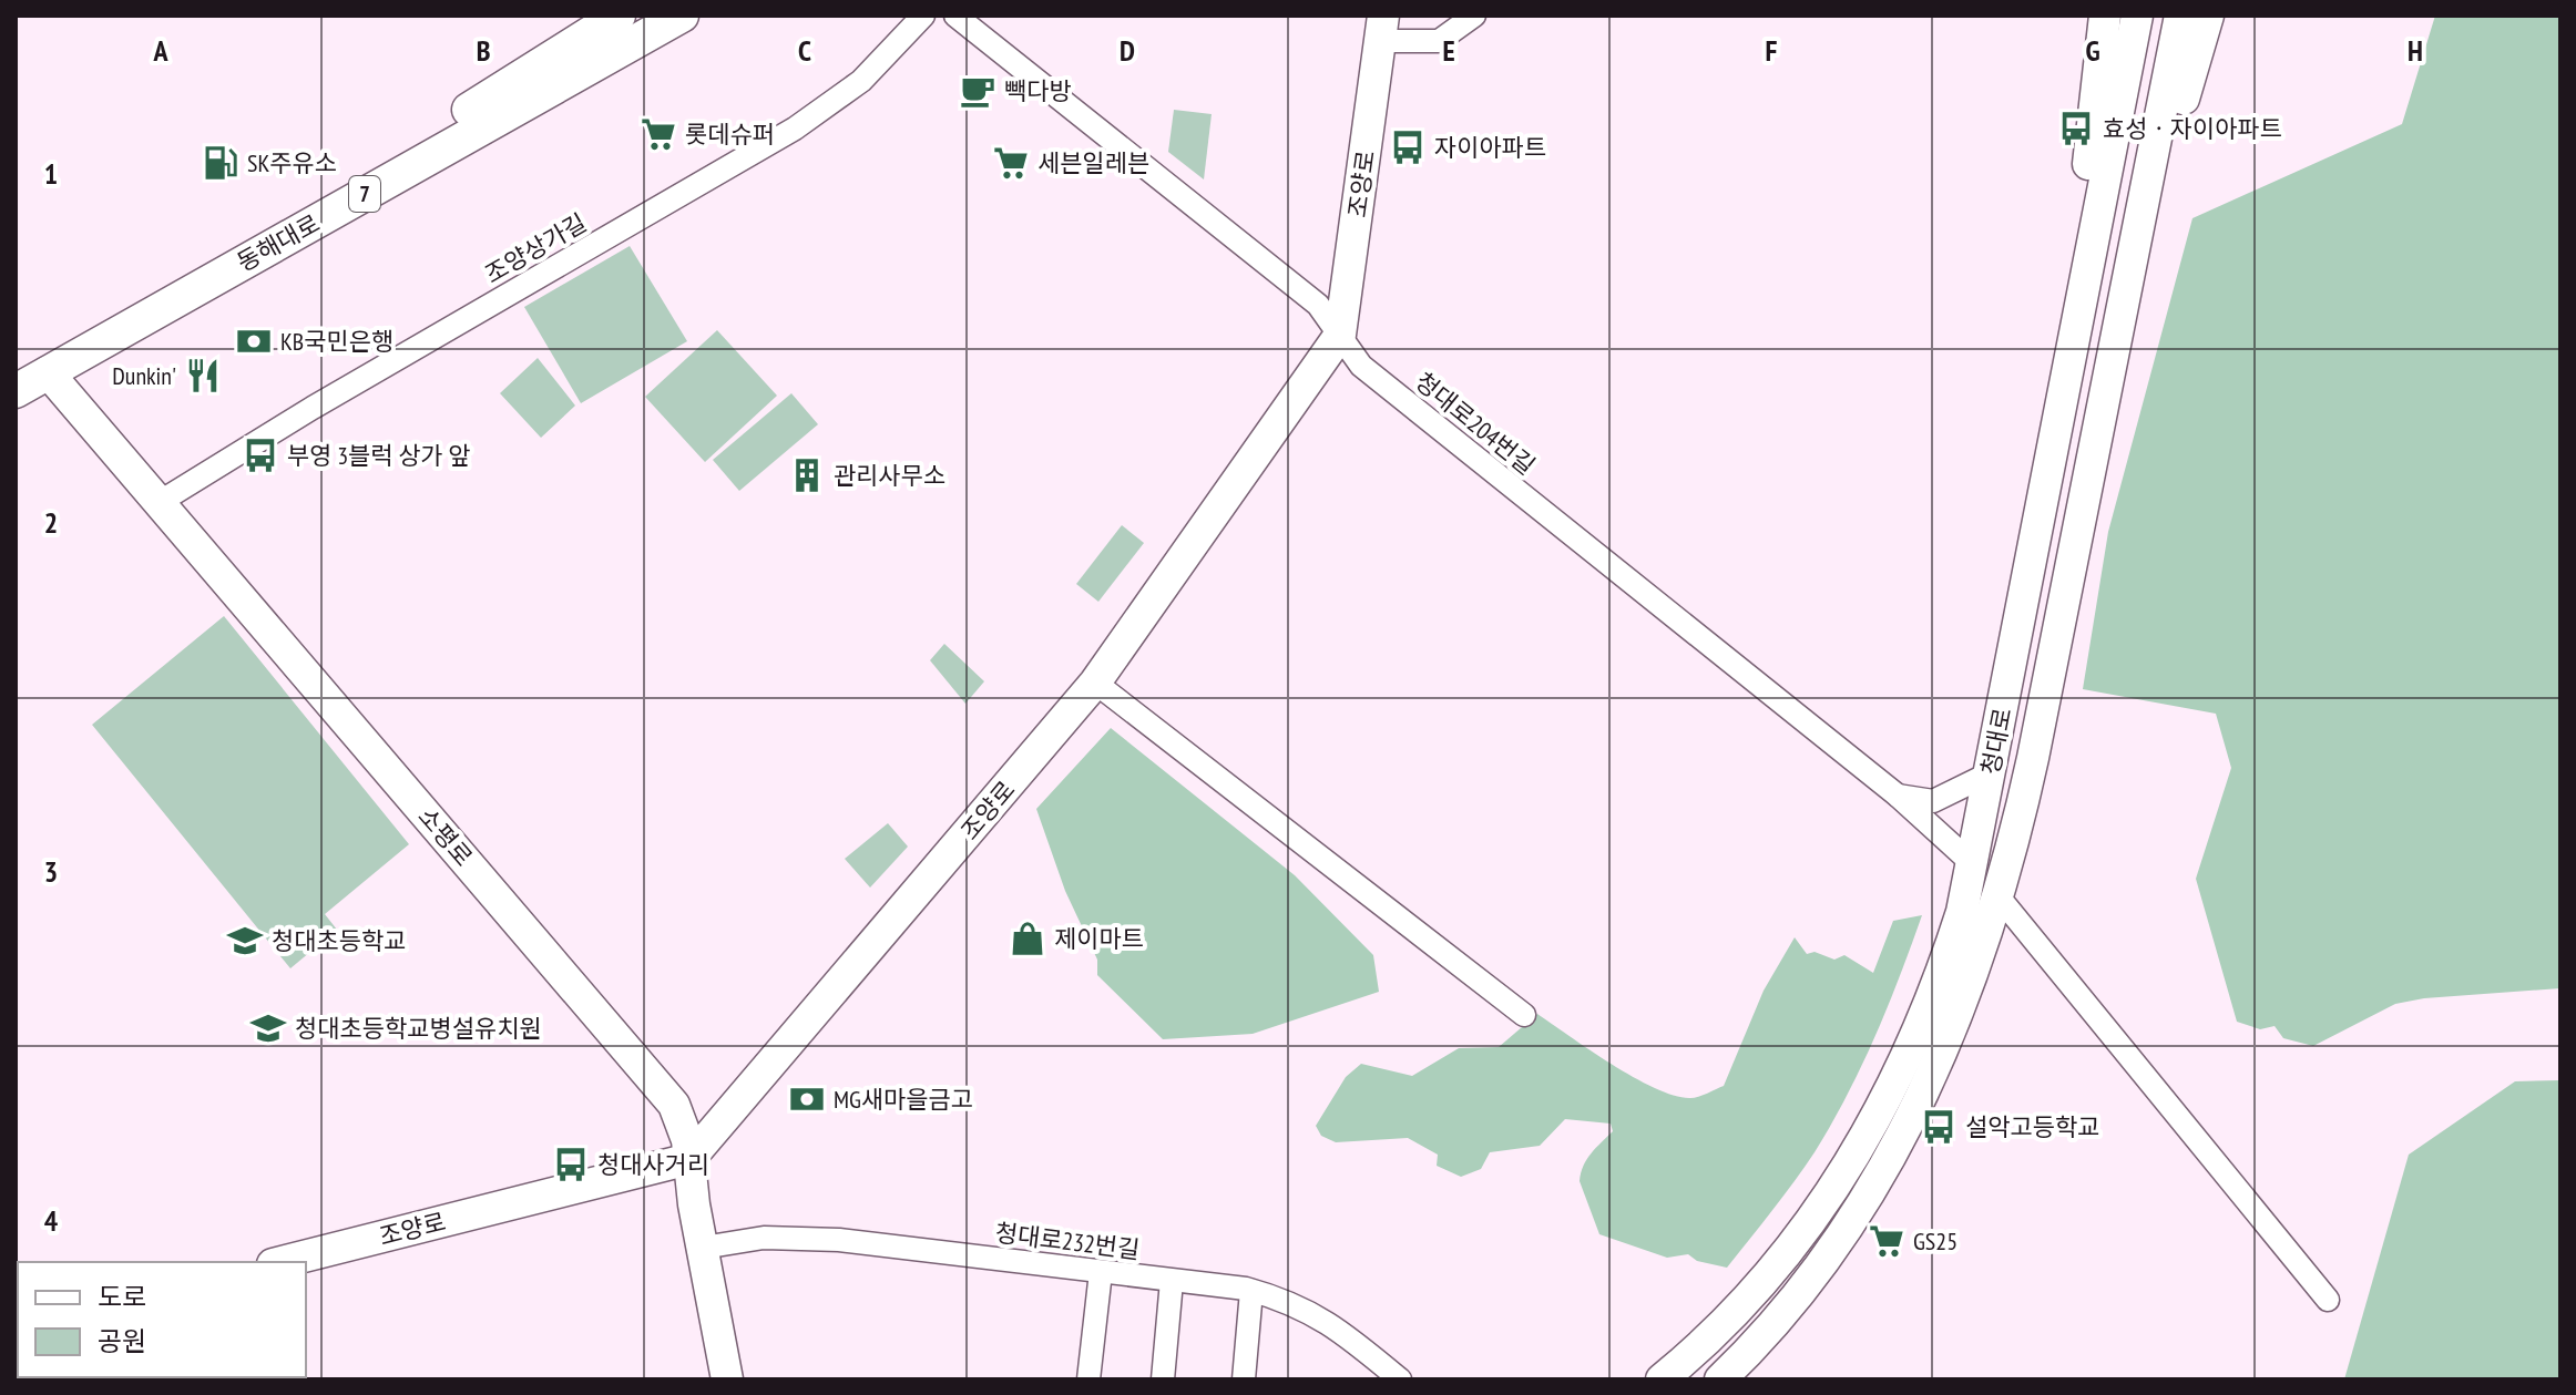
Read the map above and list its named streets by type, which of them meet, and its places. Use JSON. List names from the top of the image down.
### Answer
{
  "streets": {
    "main road": ["7", "동해대로"],
    "street": [
      "조양로",
      "조양상가길",
      "청대로204번길",
      "청대로",
      "소평로",
      "청대로232번길"
    ]
  },
  "crossings": [
    ["조양로", "청대로204번길"],
    ["조양로", "소평로"],
    ["동해대로", "소평로"],
    ["조양상가길", "소평로"],
    ["청대로204번길", "청대로"],
    ["소평로", "청대로232번길"]
  ],
  "places": {
    "cafe": ["빽다방"],
    "bus stop": [
      "효성ㆍ자이아파트",
      "자이아파트",
      "부영 3블럭 상가 앞",
      "설악고등학교",
      "청대사거리"
    ],
    "supermarket": ["롯데슈퍼", "세븐일레븐", "GS25"],
    "fuel station": ["SK주유소"],
    "bank": ["KB국민은행", "MG새마을금고"],
    "restaurant": ["Dunkin'"],
    "building": ["관리사무소"],
    "shop": ["제이마트"],
    "school or university": ["청대초등학교", "청대초등학교병설유치원"]
  },
  "legend": ["도로", "공원"],
  "grid": {
    "columns": [
      "A",
      "B",
      "C",
      "D",
      "E",
      "F",
      "G",
      "H"
    ],
    "rows": [
      "1",
      "2",
      "3",
      "4"
    ]
  }
}
